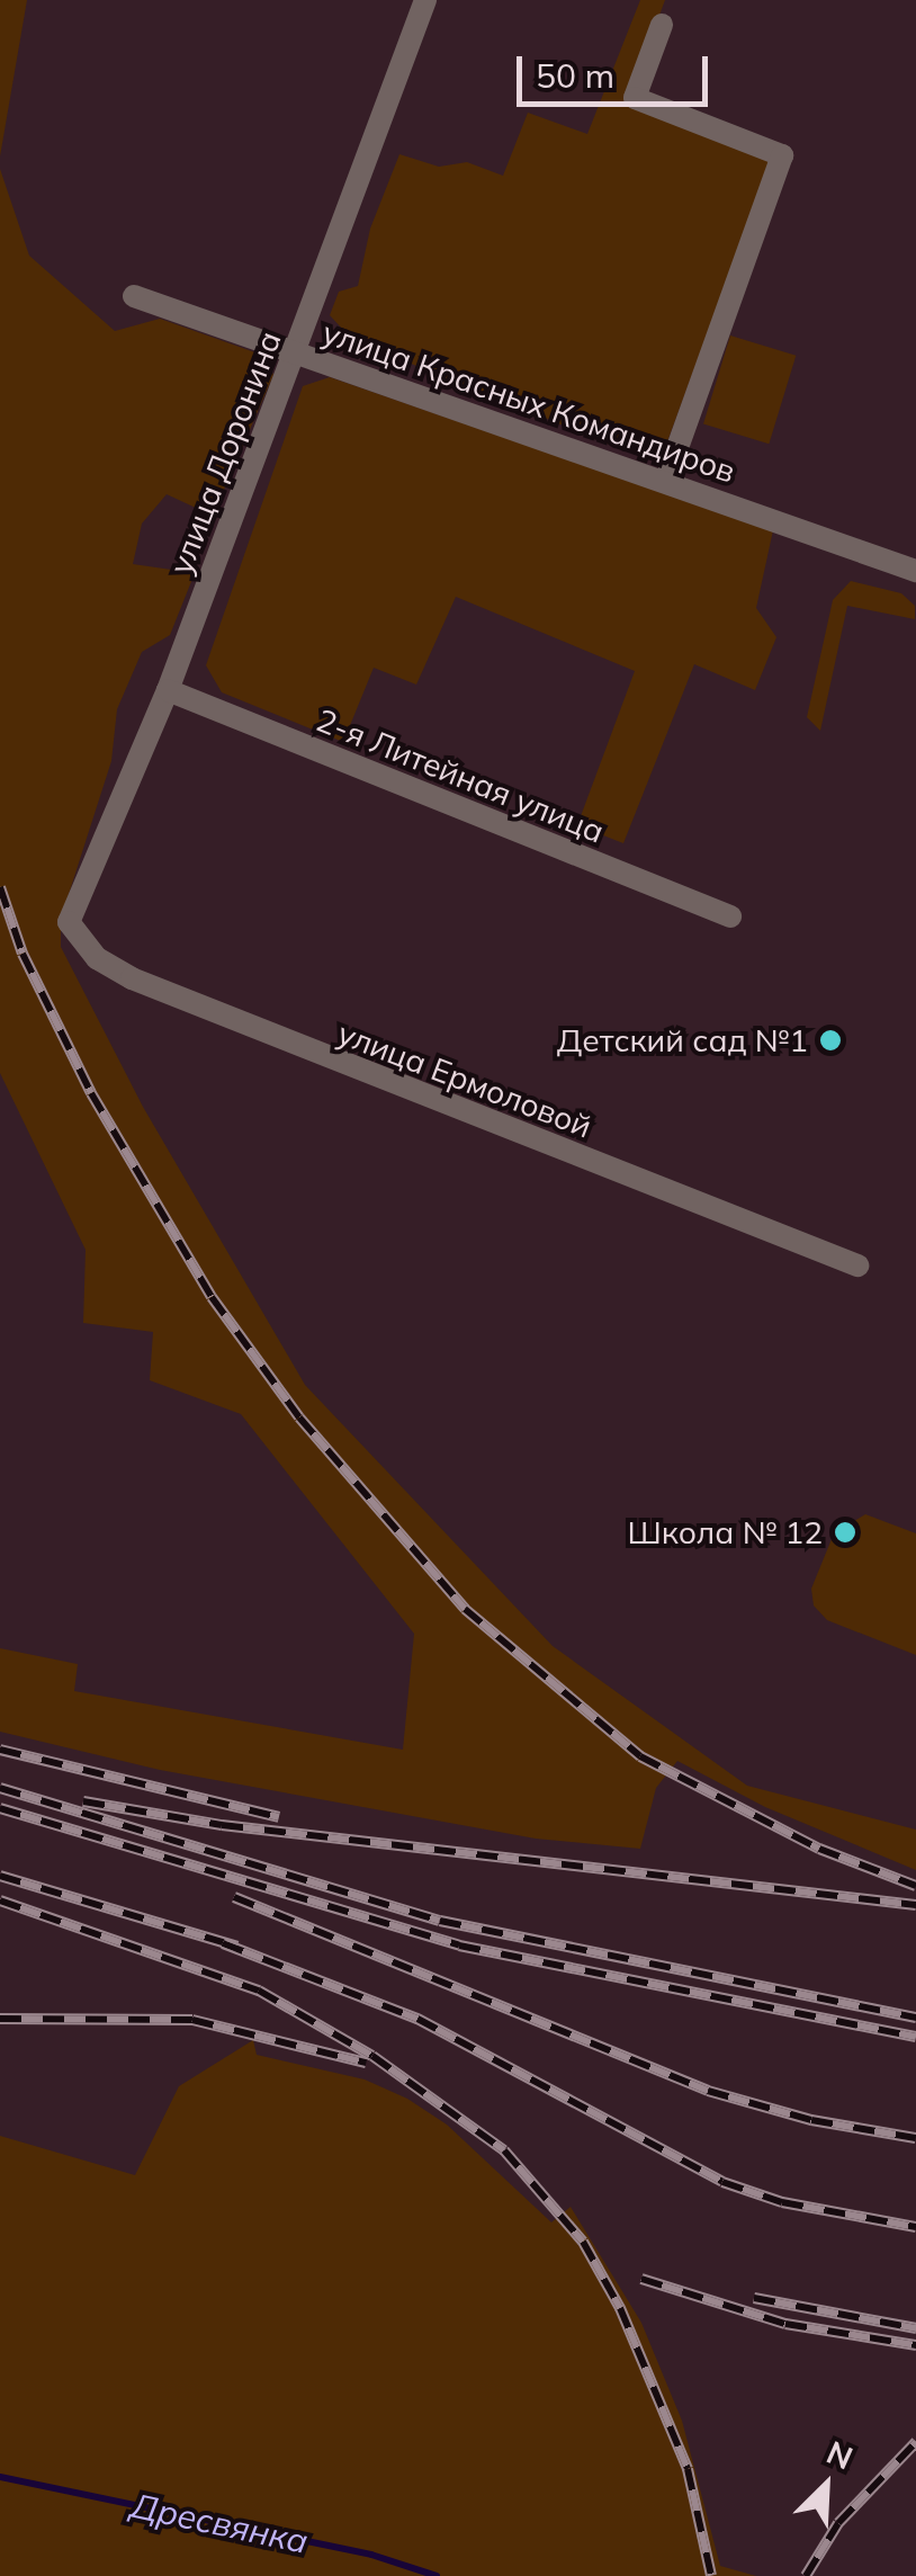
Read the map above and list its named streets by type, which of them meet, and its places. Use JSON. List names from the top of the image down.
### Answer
{
  "streets": {
    "street": [
      "улица Красных Командиров",
      "улица Доронина",
      "2-я Литейная улица",
      "улица Ермоловой"
    ]
  },
  "crossings": [
    ["улица Красных Командиров", "улица Доронина"],
    ["улица Доронина", "2-я Литейная улица"],
    ["улица Доронина", "улица Ермоловой"]
  ],
  "water": ["Дресвянка"],
  "places": ["Детский сад №1", "Школа № 12"],
  "scale_bar": "50 m",
  "north": "top right"
}
